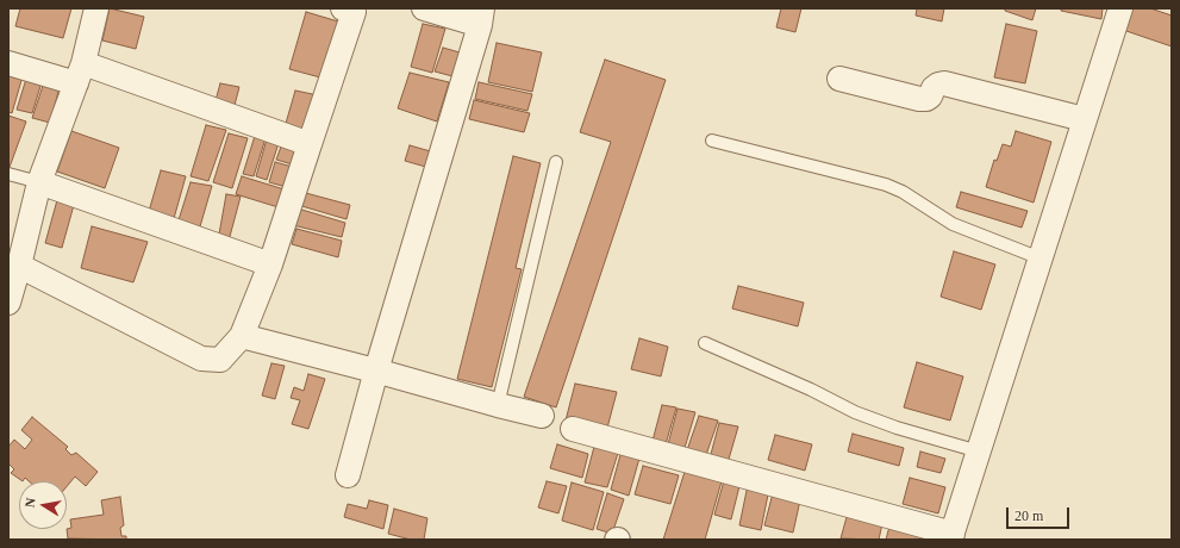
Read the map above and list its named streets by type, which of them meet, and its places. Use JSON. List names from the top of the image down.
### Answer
{
  "scale_bar": "20 m",
  "north": "left"
}
